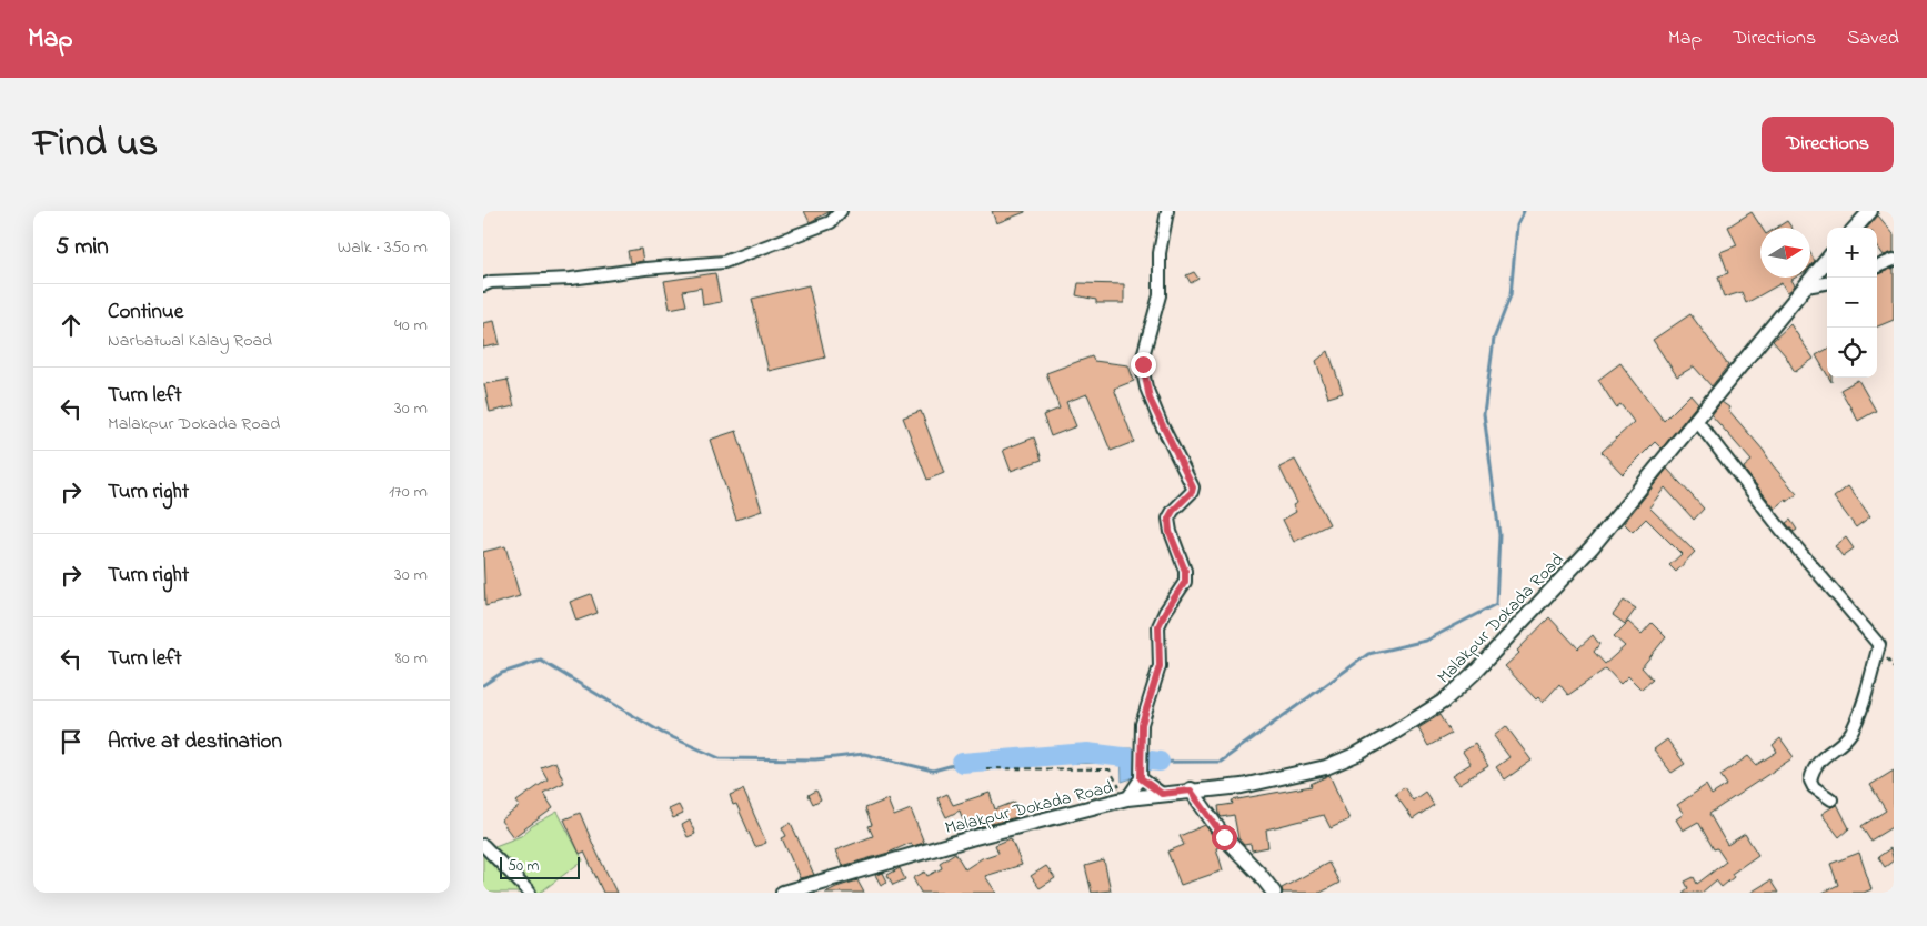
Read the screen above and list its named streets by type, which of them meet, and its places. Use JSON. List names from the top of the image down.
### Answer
{
  "streets": {
    "street": ["Malakpur Dokada Road"]
  },
  "scale_bar": "50 m",
  "north": "right",
  "page": {
    "header": "Map",
    "nav": ["Map", "Directions", "Saved"],
    "title": "Find us",
    "buttons": "Directions",
    "heading": ["5 min", "Walk · 350 m"],
    "map_buttons": ["+", "−"],
    "list": [
      ["Continue", "Narbatwal Kalay Road", "40 m"],
      ["Turn left", "Malakpur Dokada Road", "30 m"],
      ["Turn right", "170 m"],
      ["Turn right", "30 m"],
      ["Turn left", "80 m"],
      "Arrive at destination"
    ],
    "scale": "50 m"
  }
}
